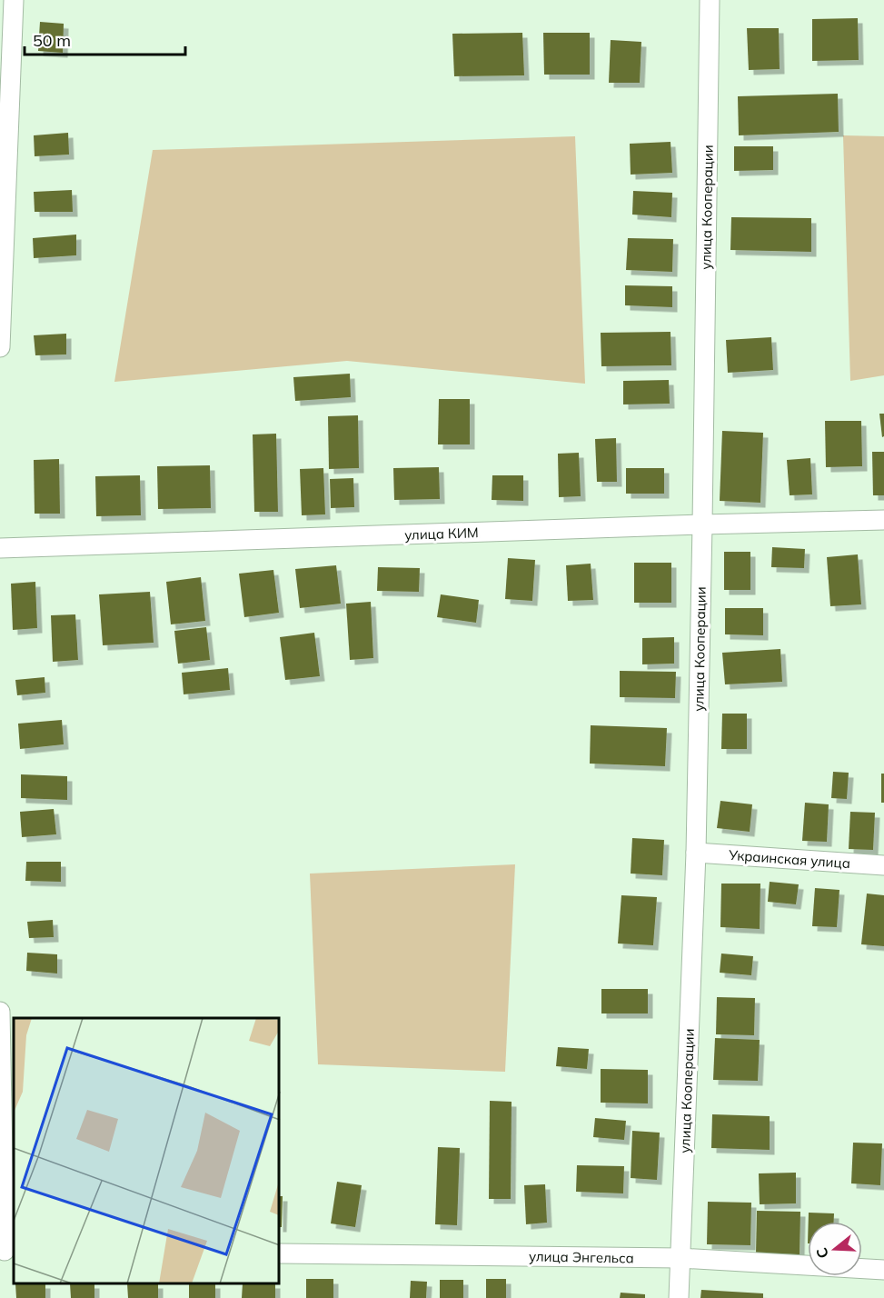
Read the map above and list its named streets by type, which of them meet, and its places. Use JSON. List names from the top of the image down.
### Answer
{
  "streets": {
    "street": [
      "улица Кооперации",
      "улица КИМ",
      "Украинская улица",
      "улица Энгельса"
    ]
  },
  "crossings": [
    ["улица Кооперации", "улица КИМ"],
    ["улица Кооперации", "Украинская улица"],
    ["улица Кооперации", "улица Энгельса"]
  ],
  "scale_bar": "50 m",
  "north": "left"
}
